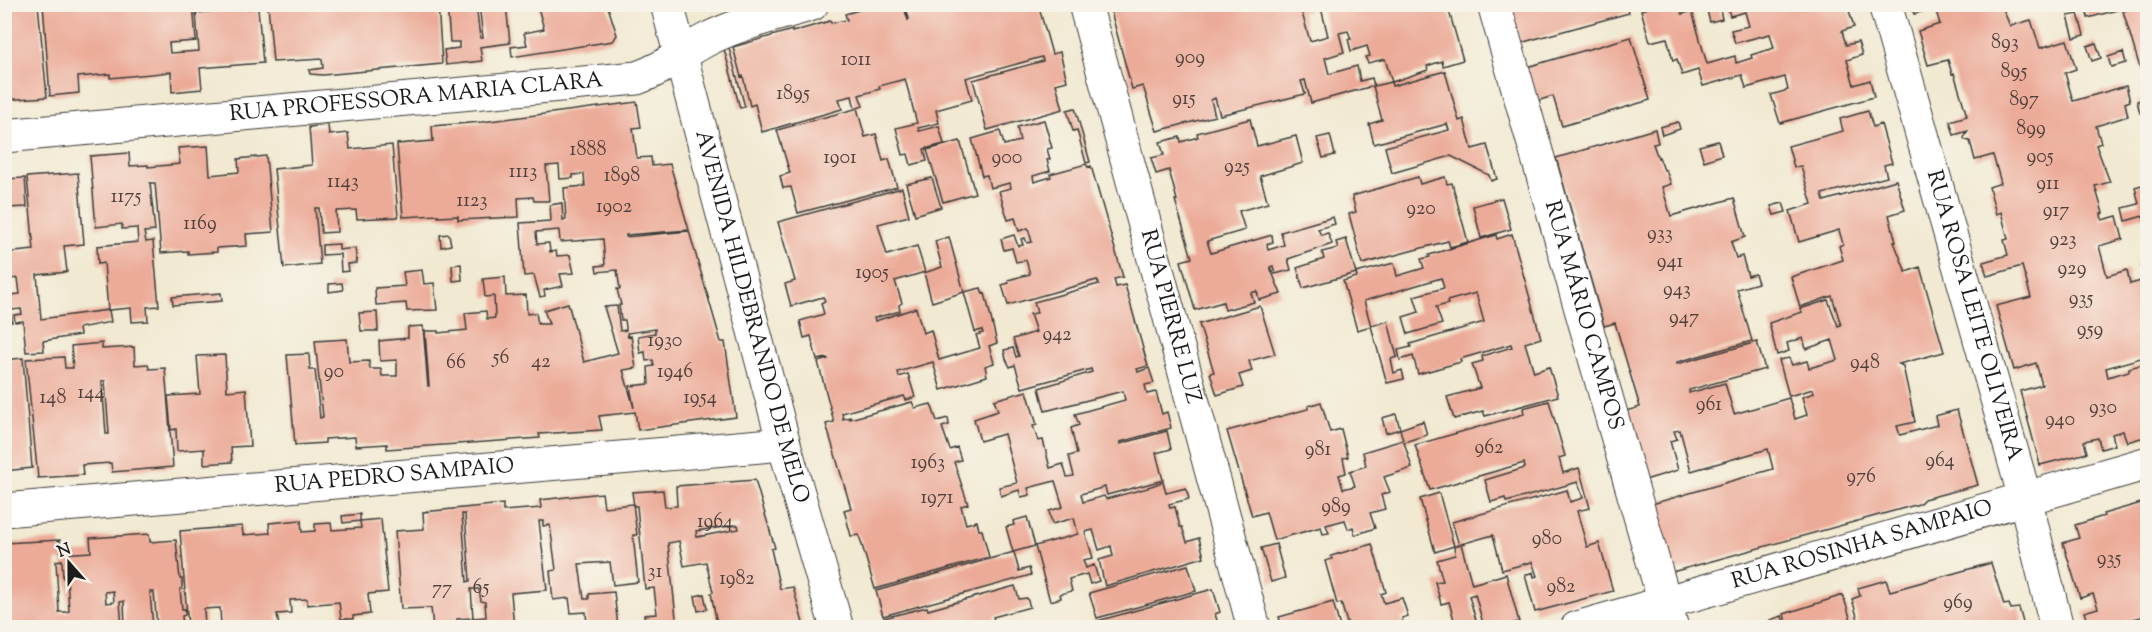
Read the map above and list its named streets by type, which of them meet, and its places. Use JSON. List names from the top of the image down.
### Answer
{
  "streets": {
    "street": [
      "RUA PROFESSORA MARIA CLARA",
      "AVENIDA HILDEBRANDO DE MELO",
      "RUA PIERRE LUZ",
      "RUA MÁRIO CAMPOS",
      "RUA ROSA LEITE OLIVEIRA",
      "RUA PEDRO SAMPAIO",
      "RUA ROSINHA SAMPAIO"
    ]
  },
  "crossings": [
    ["RUA PROFESSORA MARIA CLARA", "AVENIDA HILDEBRANDO DE MELO"],
    ["AVENIDA HILDEBRANDO DE MELO", "RUA PEDRO SAMPAIO"],
    ["RUA MÁRIO CAMPOS", "RUA ROSINHA SAMPAIO"],
    ["RUA ROSA LEITE OLIVEIRA", "RUA ROSINHA SAMPAIO"]
  ],
  "house_numbers": [
    "893",
    "909",
    "1011",
    "895",
    "1895",
    "915",
    "897",
    "899",
    "1888",
    "905",
    "1901",
    "900",
    "925",
    "1113",
    "1898",
    "1143",
    "911",
    "1175",
    "1123",
    "1902",
    "920",
    "917",
    "1169",
    "933",
    "923",
    "941",
    "929",
    "1905",
    "943",
    "935",
    "947",
    "959",
    "942",
    "1930",
    "56",
    "42",
    "66",
    "948",
    "90",
    "1946",
    "144",
    "148",
    "1954",
    "961",
    "930",
    "940",
    "962",
    "981",
    "964",
    "1963",
    "976",
    "1971",
    "989",
    "1964",
    "980",
    "935",
    "31",
    "1982",
    "982",
    "65",
    "77",
    "969"
  ],
  "north": "top"
}
